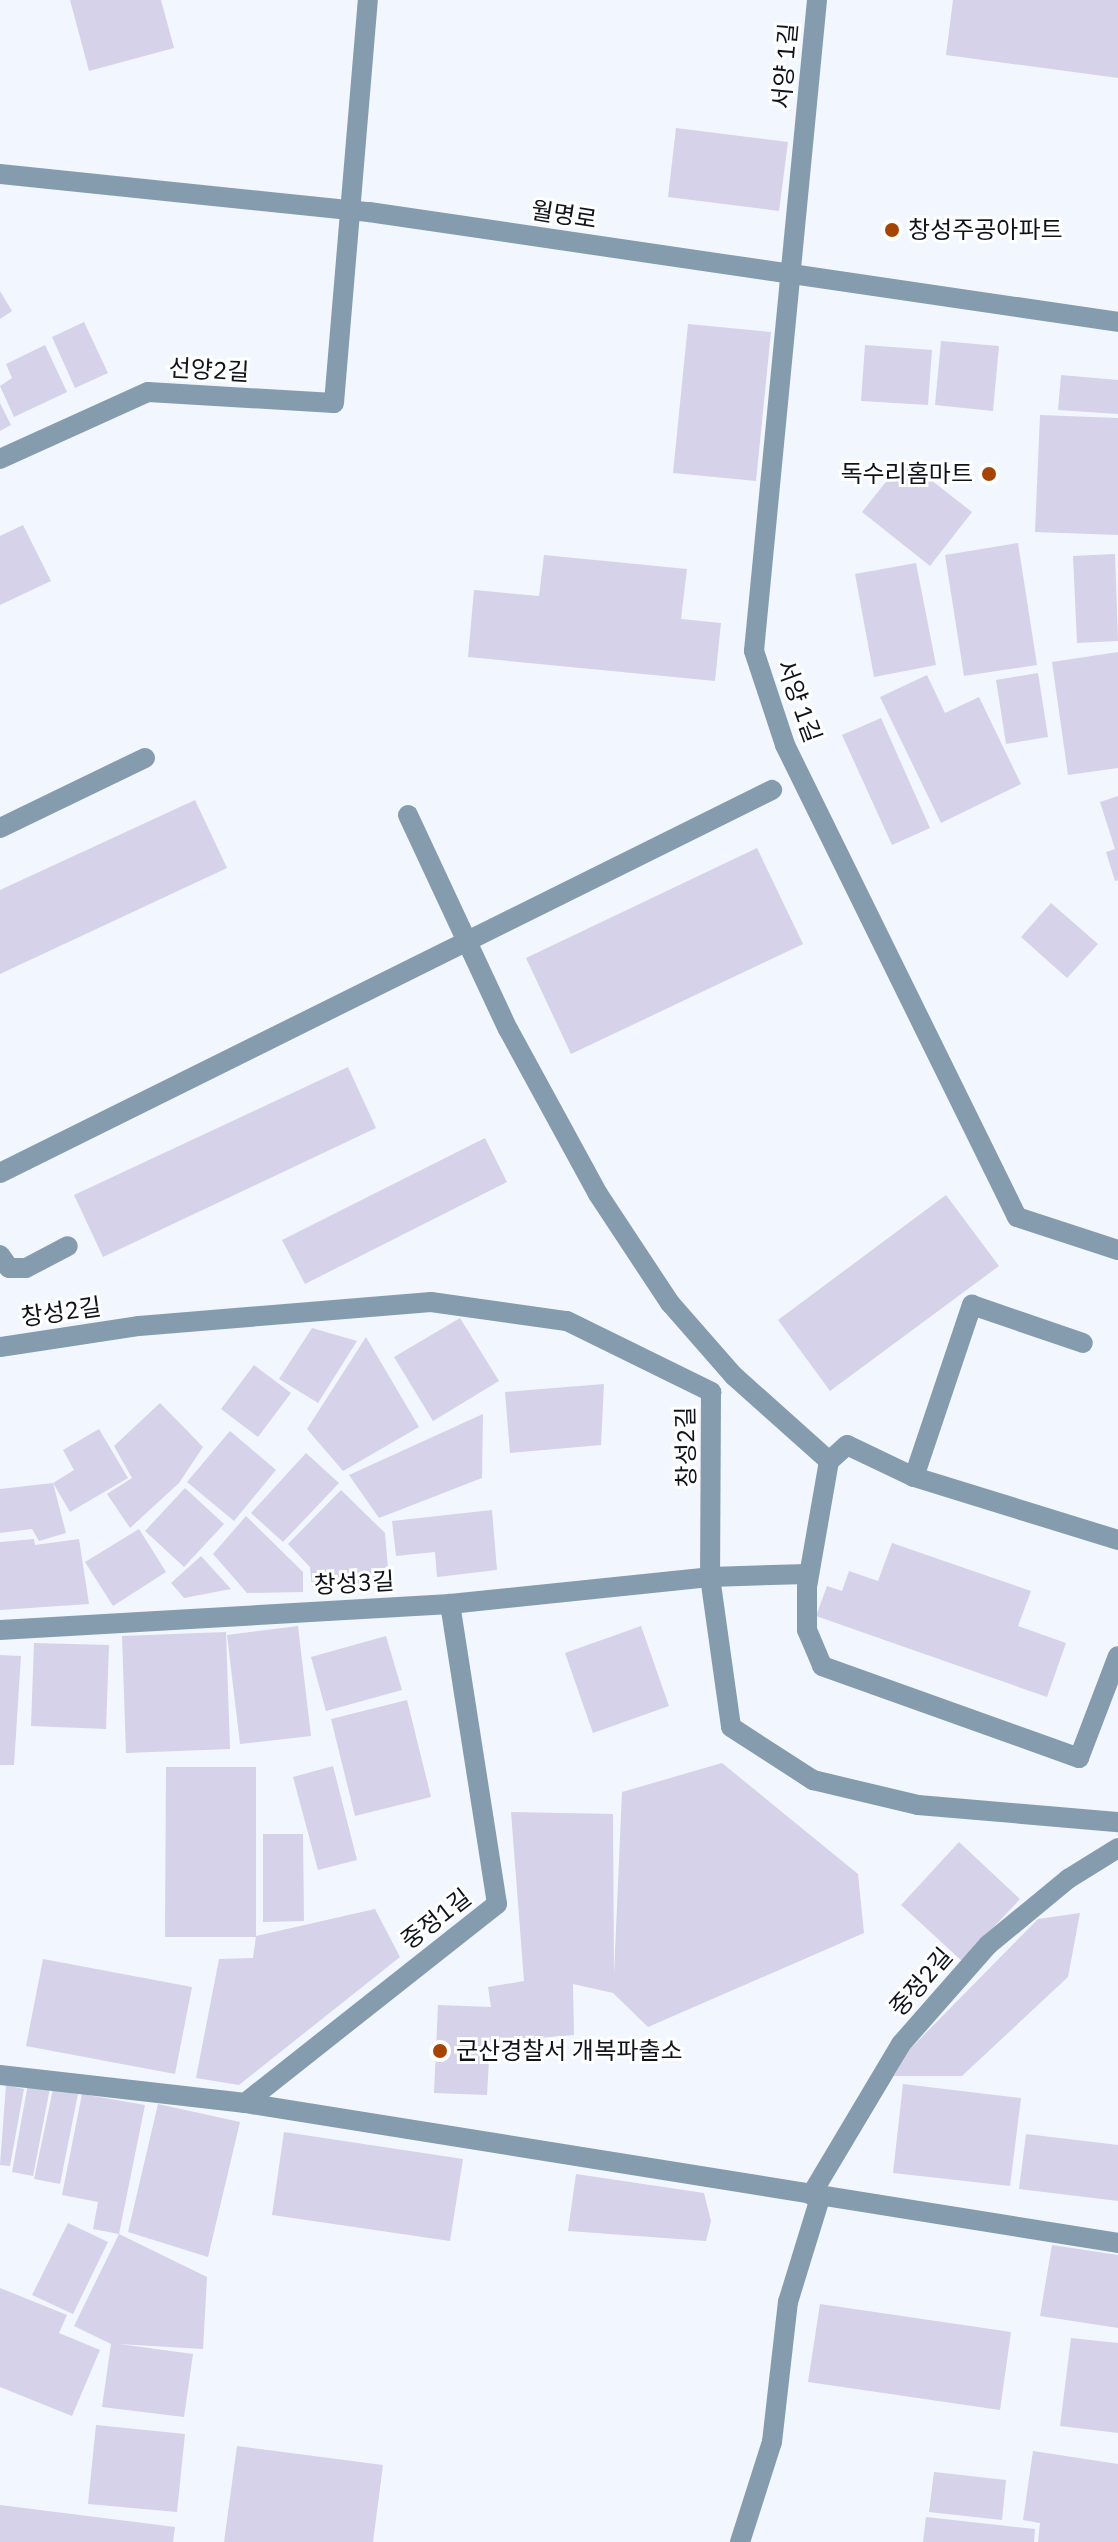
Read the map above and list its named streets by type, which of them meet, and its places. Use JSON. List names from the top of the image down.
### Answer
{
  "streets": {
    "street": [
      "서양 1길",
      "월명로",
      "선양2길",
      "창성2길",
      "창성3길",
      "중정1길",
      "중정2길"
    ]
  },
  "crossings": [
    ["서양 1길", "월명로"],
    ["창성2길", "창성3길"],
    ["창성3길", "중정1길"]
  ],
  "places": ["창성주공아파트", "독수리홈마트", "군산경찰서 개복파출소"]
}
